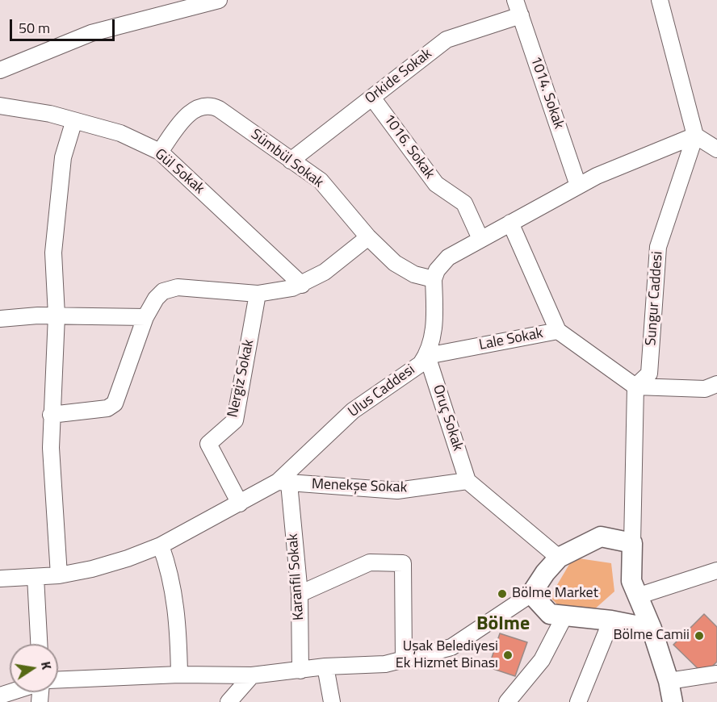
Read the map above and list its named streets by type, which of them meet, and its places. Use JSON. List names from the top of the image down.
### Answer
{
  "streets": {
    "street": [
      "Orkide Sokak",
      "1014. Sokak",
      "1016. Sokak",
      "Sümbül Sokak",
      "Gül Sokak",
      "Sungur Caddesi",
      "Lale Sokak",
      "Nergiz Sokak",
      "Ulus Caddesi",
      "Oruç Sokak",
      "Menekşe Sokak",
      "Karanfil Sokak"
    ]
  },
  "crossings": [
    ["Orkide Sokak", "1014. Sokak"],
    ["Orkide Sokak", "1016. Sokak"],
    ["Orkide Sokak", "Sümbül Sokak"],
    ["Sümbül Sokak", "Gül Sokak"],
    ["Sümbül Sokak", "Ulus Caddesi"],
    ["Sungur Caddesi", "Lale Sokak"],
    ["Lale Sokak", "Ulus Caddesi"],
    ["Lale Sokak", "Oruç Sokak"],
    ["Nergiz Sokak", "Ulus Caddesi"],
    ["Ulus Caddesi", "Oruç Sokak"],
    ["Ulus Caddesi", "Menekşe Sokak"],
    ["Ulus Caddesi", "Karanfil Sokak"],
    ["Oruç Sokak", "Menekşe Sokak"],
    ["Menekşe Sokak", "Karanfil Sokak"]
  ],
  "districts": ["Bölme"],
  "places": ["Bölme Market", "Bölme Camii", "Uşak Belediyesi Ek Hizmet Binası"],
  "scale_bar": "50 m",
  "north": "right"
}
